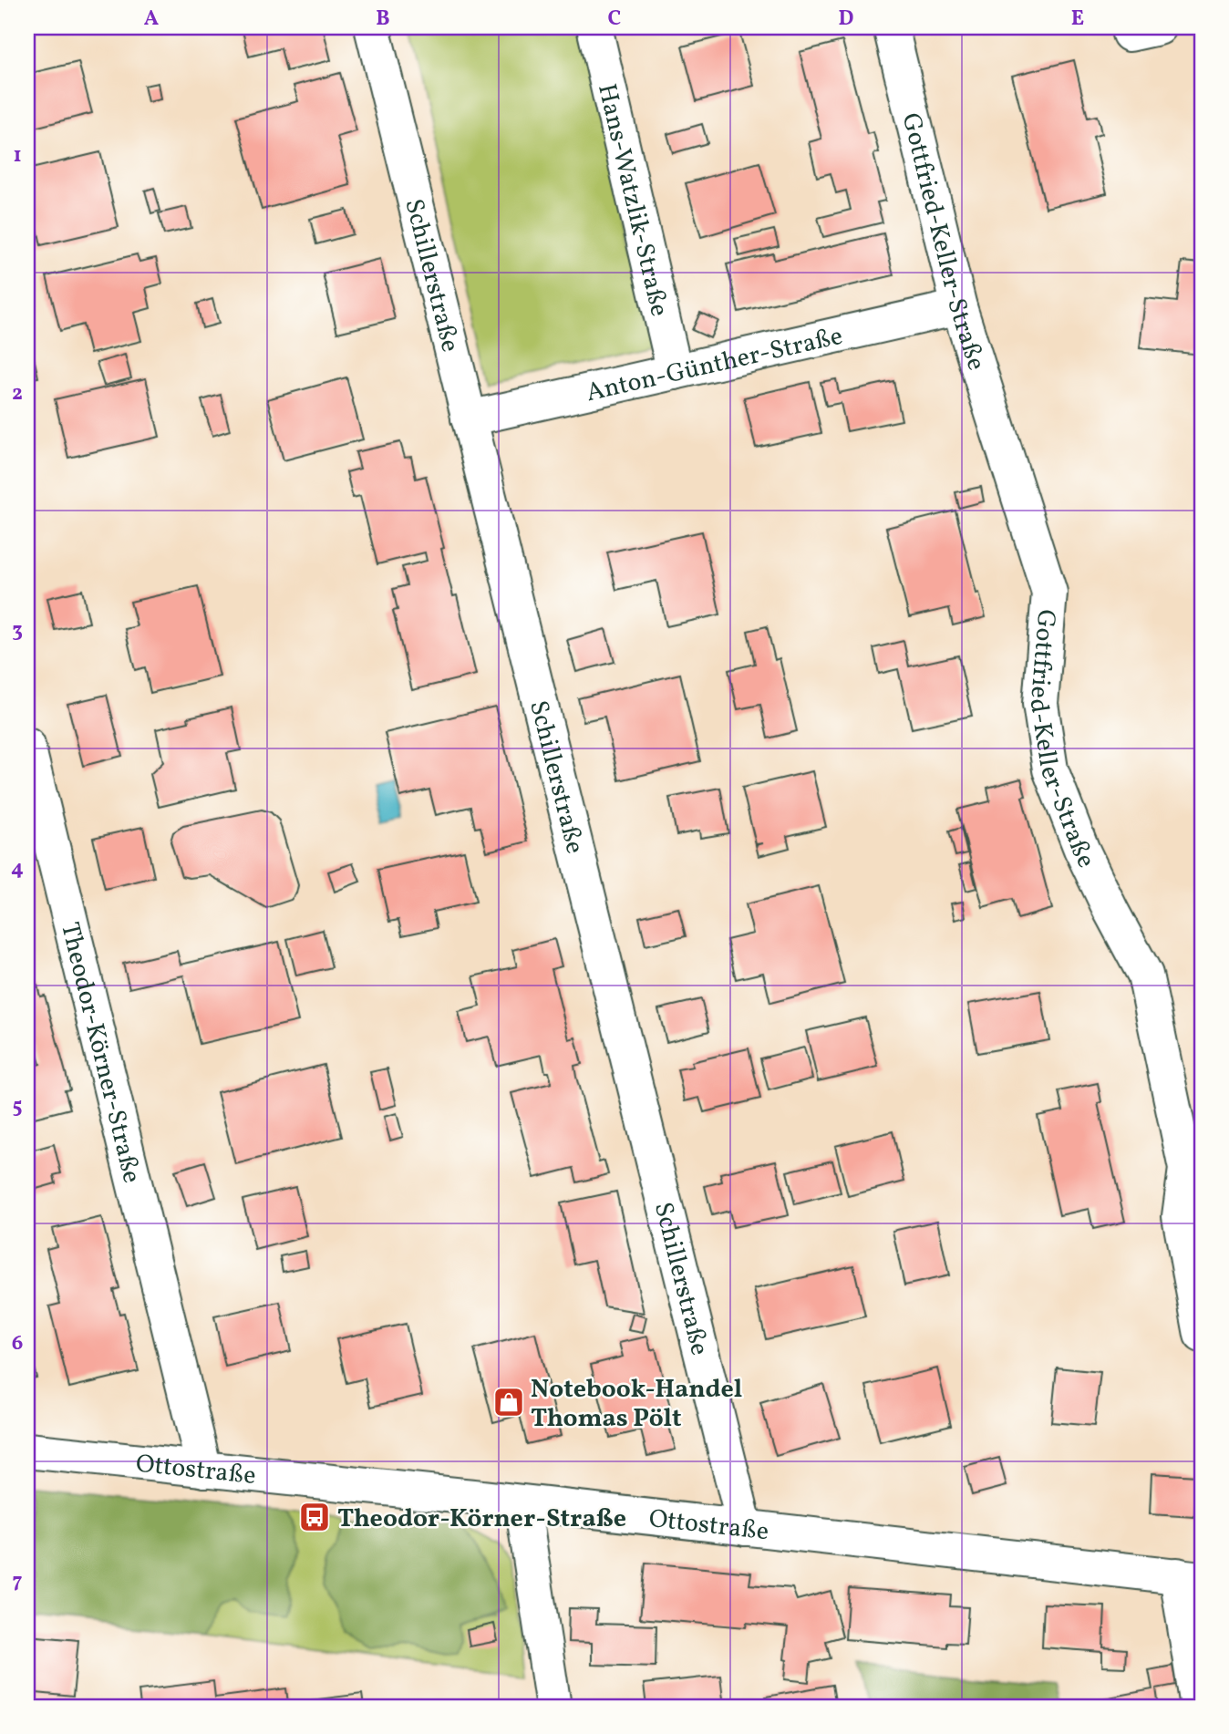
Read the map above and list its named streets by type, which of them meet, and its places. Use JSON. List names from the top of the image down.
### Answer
{
  "streets": {
    "street": [
      "Hans-Watzlik-Straße",
      "Gottfried-Keller-Straße",
      "Schillerstraße",
      "Anton-Günther-Straße",
      "Theodor-Körner-Straße",
      "Ottostraße"
    ]
  },
  "crossings": [
    ["Hans-Watzlik-Straße", "Anton-Günther-Straße"],
    ["Gottfried-Keller-Straße", "Anton-Günther-Straße"],
    ["Schillerstraße", "Anton-Günther-Straße"],
    ["Schillerstraße", "Ottostraße"],
    ["Theodor-Körner-Straße", "Ottostraße"]
  ],
  "places": {
    "shop": ["Notebook-Handel Thomas Pölt"],
    "bus stop": ["Theodor-Körner-Straße"]
  },
  "grid": {
    "columns": [
      "A",
      "B",
      "C",
      "D",
      "E"
    ],
    "rows": [
      "1",
      "2",
      "3",
      "4",
      "5",
      "6",
      "7"
    ]
  }
}
